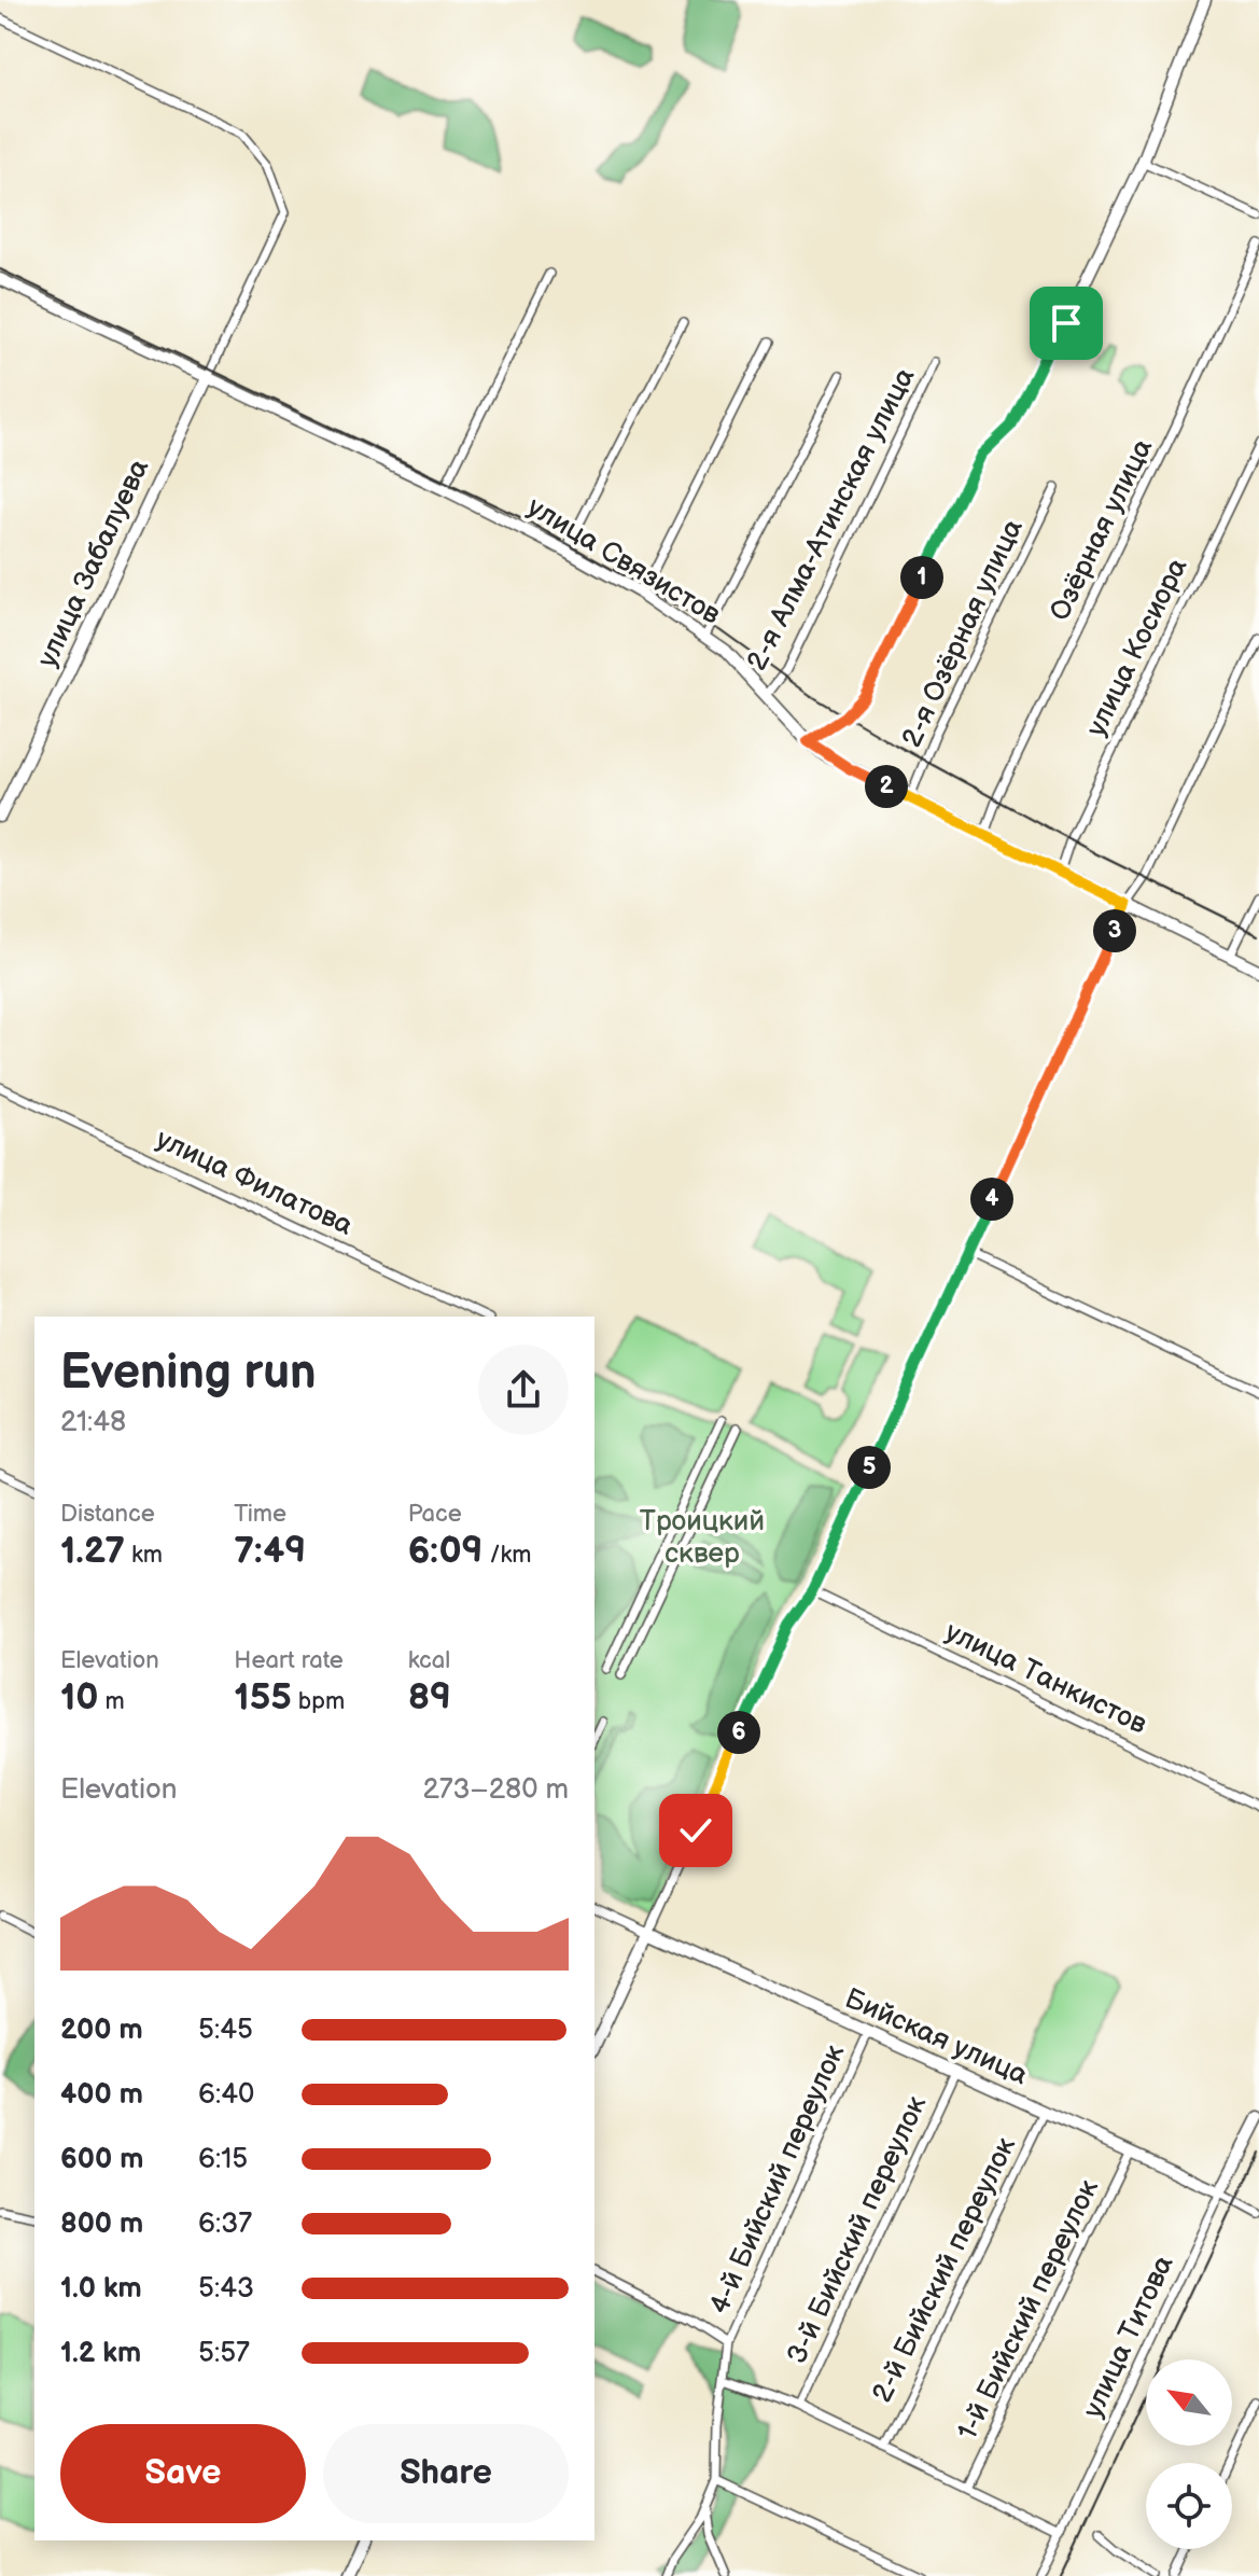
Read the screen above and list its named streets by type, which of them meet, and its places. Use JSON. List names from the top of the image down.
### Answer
{
  "streets": {
    "street": [
      "2-я Алма-Атинская улица",
      "Озёрная улица",
      "улица Связистов",
      "улица Забалуева",
      "2-я Озёрная улица",
      "улица Косиора",
      "улица Филатова",
      "улица Танкистов",
      "Бийская улица",
      "4-й Бийский переулок",
      "3-й Бийский переулок",
      "2-й Бийский переулок",
      "1-й Бийский переулок",
      "улица Титова"
    ]
  },
  "crossings": [
    ["2-я Алма-Атинская улица", "улица Связистов"],
    ["Озёрная улица", "улица Связистов"],
    ["улица Связистов", "улица Забалуева"],
    ["улица Связистов", "2-я Озёрная улица"],
    ["улица Связистов", "улица Косиора"],
    ["Бийская улица", "4-й Бийский переулок"],
    ["Бийская улица", "3-й Бийский переулок"],
    ["Бийская улица", "2-й Бийский переулок"],
    ["Бийская улица", "1-й Бийский переулок"],
    ["Бийская улица", "улица Титова"]
  ],
  "parks": ["Троицкий сквер"],
  "north": "top left",
  "page": {
    "pins": [
      "1",
      "2",
      "3",
      "4",
      "5",
      "6"
    ],
    "heading": ["Evening run", "21:48"],
    "stats": [
      ["Distance", "1.27 km"],
      ["Time", "7:49"],
      ["Pace", "6:09 /km"],
      ["Elevation", "10 m"],
      ["Heart rate", "155 bpm"],
      ["kcal", "89"]
    ],
    "chart": ["Elevation", "273–280 m"],
    "list": [
      {
        "name": "200 m",
        "note": "5:45"
      },
      {
        "name": "400 m",
        "note": "6:40"
      },
      {
        "name": "600 m",
        "note": "6:15"
      },
      {
        "name": "800 m",
        "note": "6:37"
      },
      {
        "name": "1.0 km",
        "note": "5:43"
      },
      {
        "name": "1.2 km",
        "note": "5:57"
      }
    ],
    "buttons": ["Save", "Share"]
  }
}
